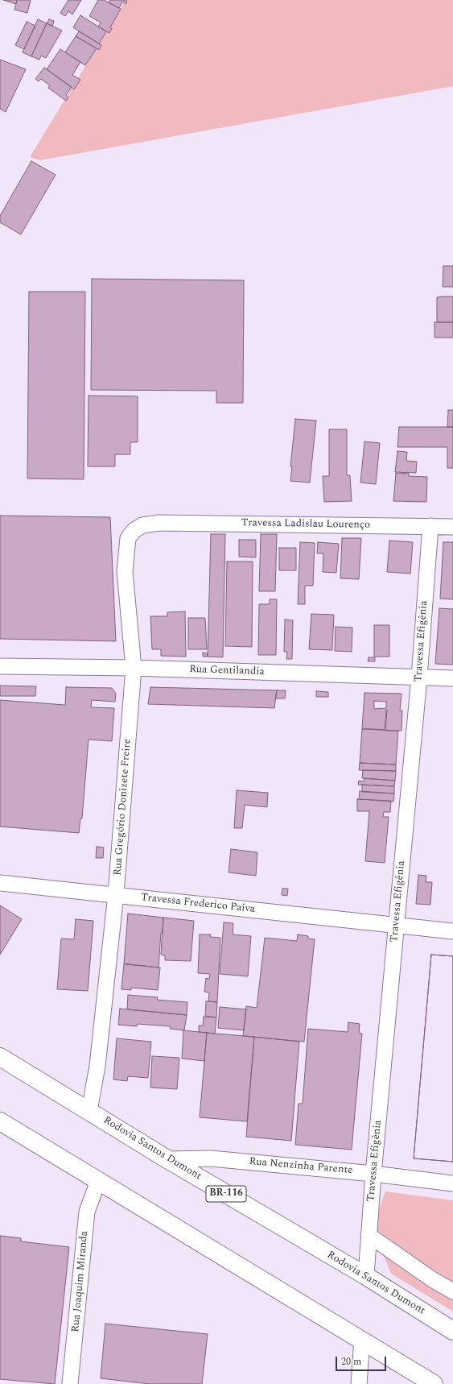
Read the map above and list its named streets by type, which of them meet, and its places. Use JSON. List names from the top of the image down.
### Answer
{
  "streets": {
    "highway": ["Rodovia Santos Dumont", "BR-116"],
    "street": [
      "Travessa Ladislau Lourenço",
      "Travessa Efigênia",
      "Rua Gentilandia",
      "Rua Gregório Donizete Freire",
      "Travessa Frederico Paiva",
      "Rua Nenzinha Parente",
      "Rua Joaquim Miranda"
    ]
  },
  "crossings": [
    ["Travessa Ladislau Lourenço", "Travessa Efigênia"],
    ["Travessa Ladislau Lourenço", "Rua Gregório Donizete Freire"],
    ["Travessa Efigênia", "Rua Gentilandia"],
    ["Travessa Efigênia", "Travessa Frederico Paiva"],
    ["Travessa Efigênia", "Rodovia Santos Dumont"],
    ["Travessa Efigênia", "Rua Nenzinha Parente"],
    ["Rua Gentilandia", "Rua Gregório Donizete Freire"],
    ["Rua Gregório Donizete Freire", "Travessa Frederico Paiva"],
    ["Rua Gregório Donizete Freire", "Rodovia Santos Dumont"],
    ["Rodovia Santos Dumont", "Rua Nenzinha Parente"]
  ],
  "scale_bar": "20 m"
}
